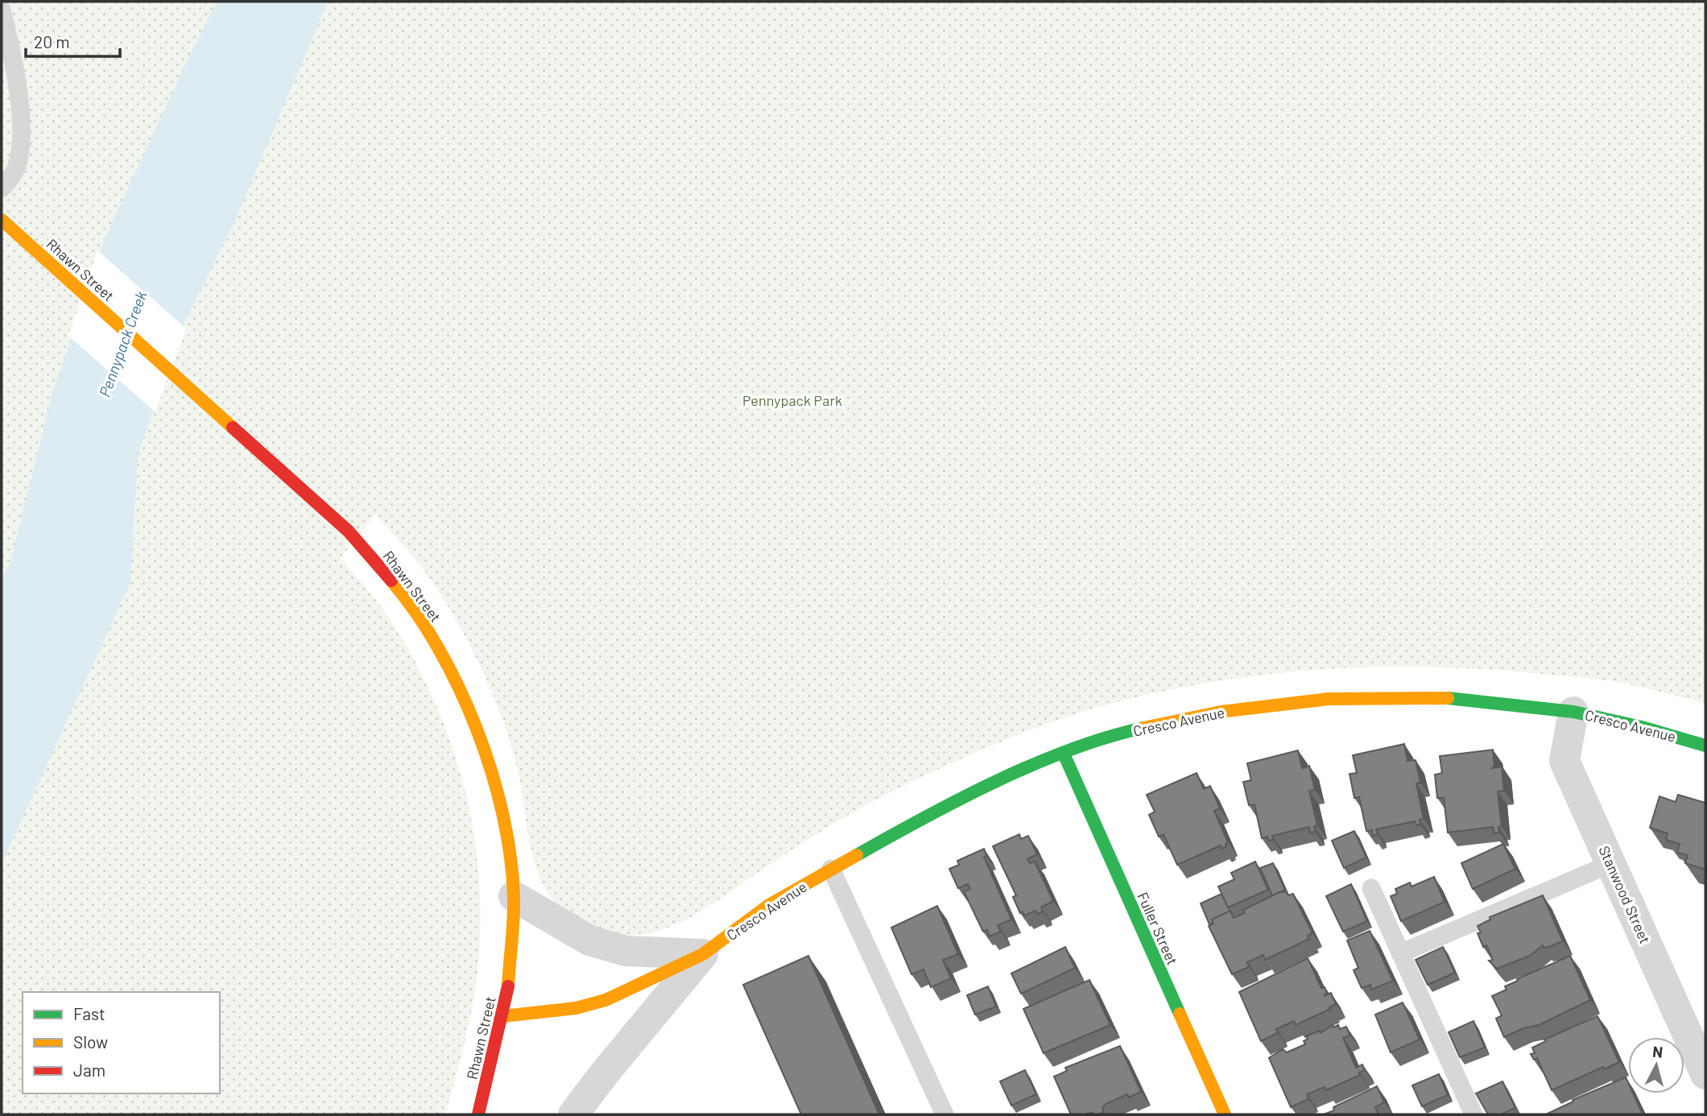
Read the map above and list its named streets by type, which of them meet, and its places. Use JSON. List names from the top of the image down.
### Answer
{
  "streets": {
    "street": [
      "Rhawn Street",
      "Cresco Avenue",
      "Stanwood Street",
      "Fuller Street"
    ]
  },
  "crossings": [
    ["Rhawn Street", "Cresco Avenue"],
    ["Cresco Avenue", "Stanwood Street"],
    ["Cresco Avenue", "Fuller Street"]
  ],
  "water": ["Pennypack Creek"],
  "parks": ["Pennypack Park"],
  "legend": ["Fast", "Slow", "Jam"],
  "scale_bar": "20 m",
  "north": "top"
}
